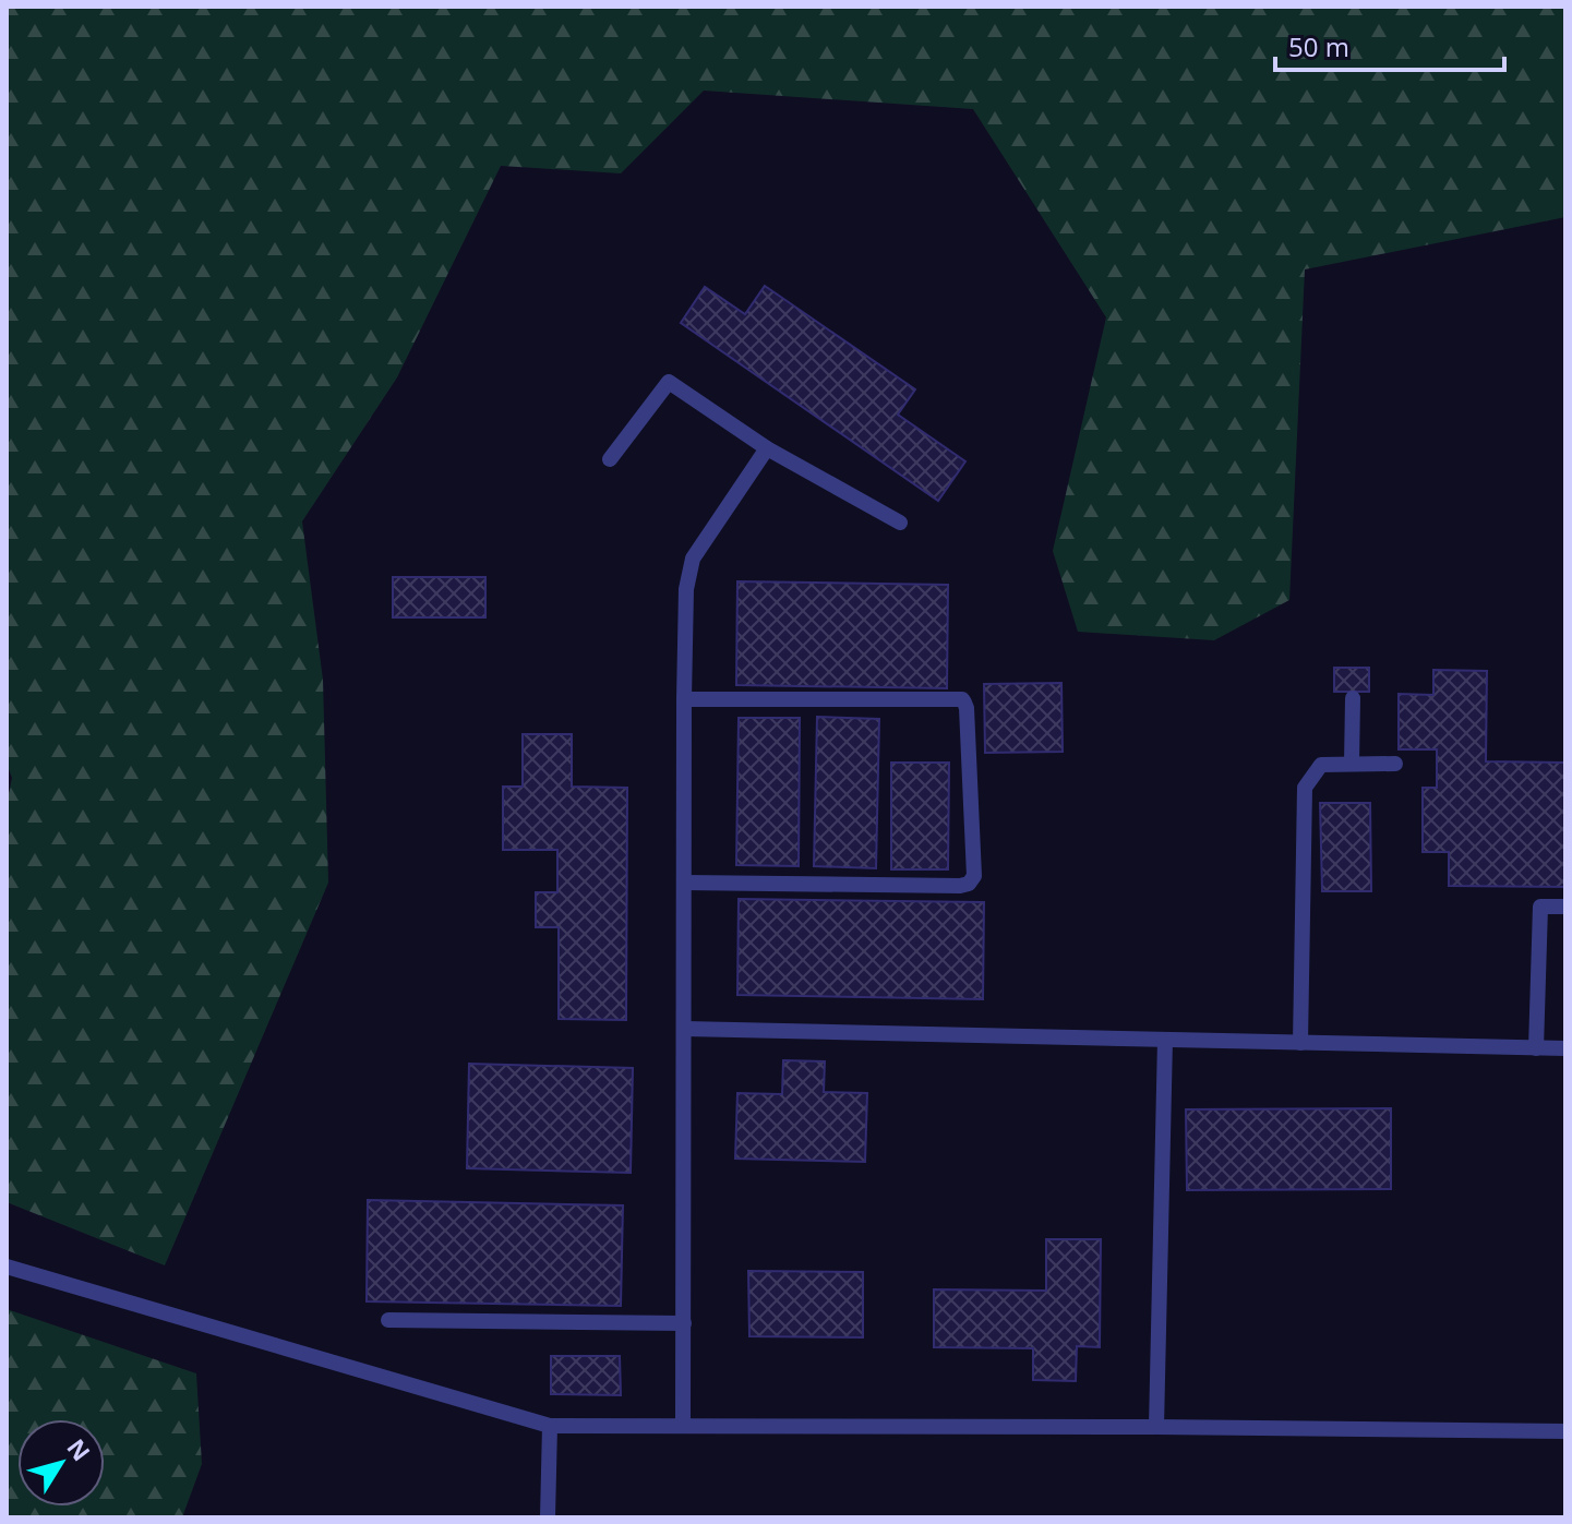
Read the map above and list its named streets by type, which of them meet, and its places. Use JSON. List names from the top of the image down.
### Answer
{
  "scale_bar": "50 m",
  "north": "top right"
}
